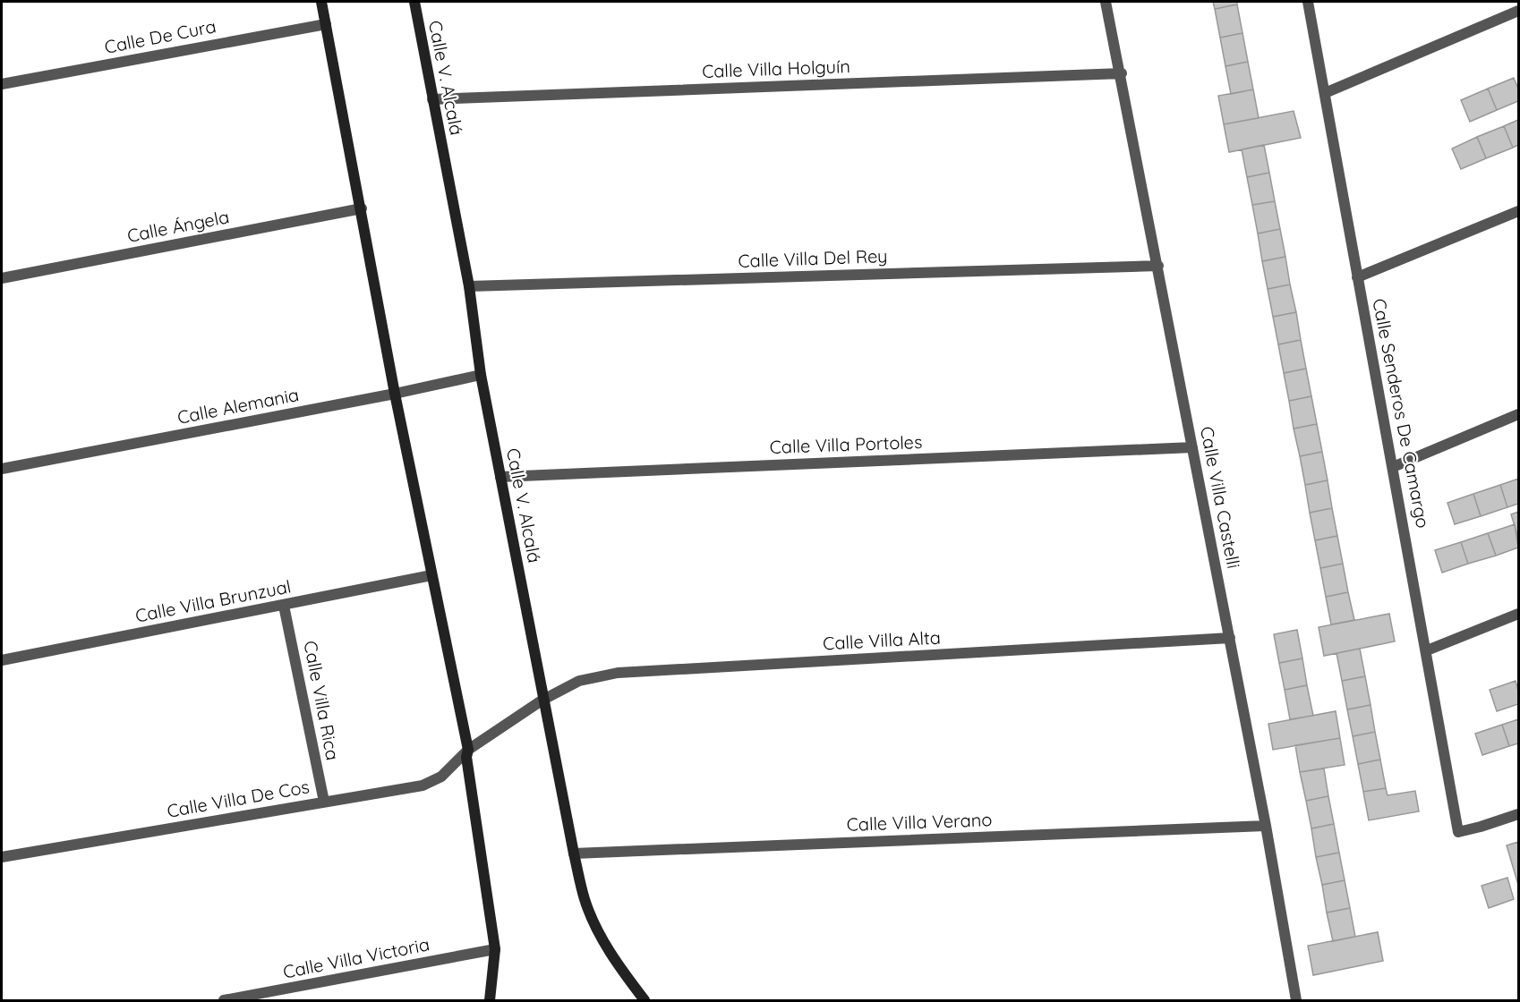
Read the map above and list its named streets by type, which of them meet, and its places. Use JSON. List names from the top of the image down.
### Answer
{
  "streets": {
    "street": [
      "Calle De Cura",
      "Calle Villa Holguín",
      "Calle V. Alcalá",
      "Calle Ángela",
      "Calle Villa Del Rey",
      "Calle Alemania",
      "Calle Senderos De Camargo",
      "Calle Villa Portoles",
      "Calle Villa Castelli",
      "Calle Villa Brunzual",
      "Calle Villa Alta",
      "Calle Villa Rica",
      "Calle Villa De Cos",
      "Calle Villa Verano",
      "Calle Villa Victoria"
    ]
  },
  "crossings": [
    ["Calle Villa Holguín", "Calle V. Alcalá"],
    ["Calle Villa Holguín", "Calle Villa Castelli"],
    ["Calle V. Alcalá", "Calle Villa Del Rey"],
    ["Calle V. Alcalá", "Calle Alemania"],
    ["Calle V. Alcalá", "Calle Villa Portoles"],
    ["Calle V. Alcalá", "Calle Villa Alta"],
    ["Calle V. Alcalá", "Calle Villa Verano"],
    ["Calle Villa Del Rey", "Calle Villa Castelli"],
    ["Calle Villa Portoles", "Calle Villa Castelli"],
    ["Calle Villa Castelli", "Calle Villa Alta"],
    ["Calle Villa Castelli", "Calle Villa Verano"],
    ["Calle Villa Brunzual", "Calle Villa Rica"],
    ["Calle Villa Alta", "Calle Villa De Cos"],
    ["Calle Villa Rica", "Calle Villa De Cos"]
  ]
}
